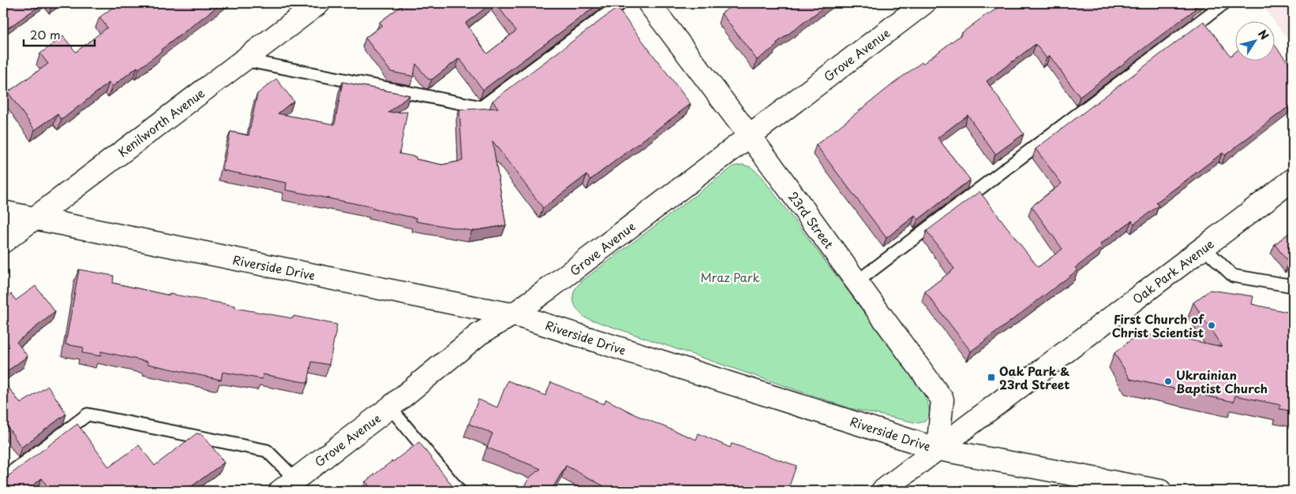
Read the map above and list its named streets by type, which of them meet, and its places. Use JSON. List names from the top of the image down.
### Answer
{
  "streets": {
    "street": [
      "Grove Avenue",
      "Kenilworth Avenue",
      "23rd Street",
      "Riverside Drive",
      "Oak Park Avenue"
    ]
  },
  "crossings": [
    ["Grove Avenue", "23rd Street"],
    ["Grove Avenue", "Riverside Drive"],
    ["Kenilworth Avenue", "Riverside Drive"],
    ["23rd Street", "Riverside Drive"],
    ["23rd Street", "Oak Park Avenue"],
    ["Riverside Drive", "Oak Park Avenue"]
  ],
  "parks": ["Mraz Park"],
  "places": {
    "other": ["First Church of Christ Scientist", "Ukrainian Baptist Church"],
    "transit": ["Oak Park & 23rd Street"]
  },
  "scale_bar": "20 m",
  "north": "top right"
}
